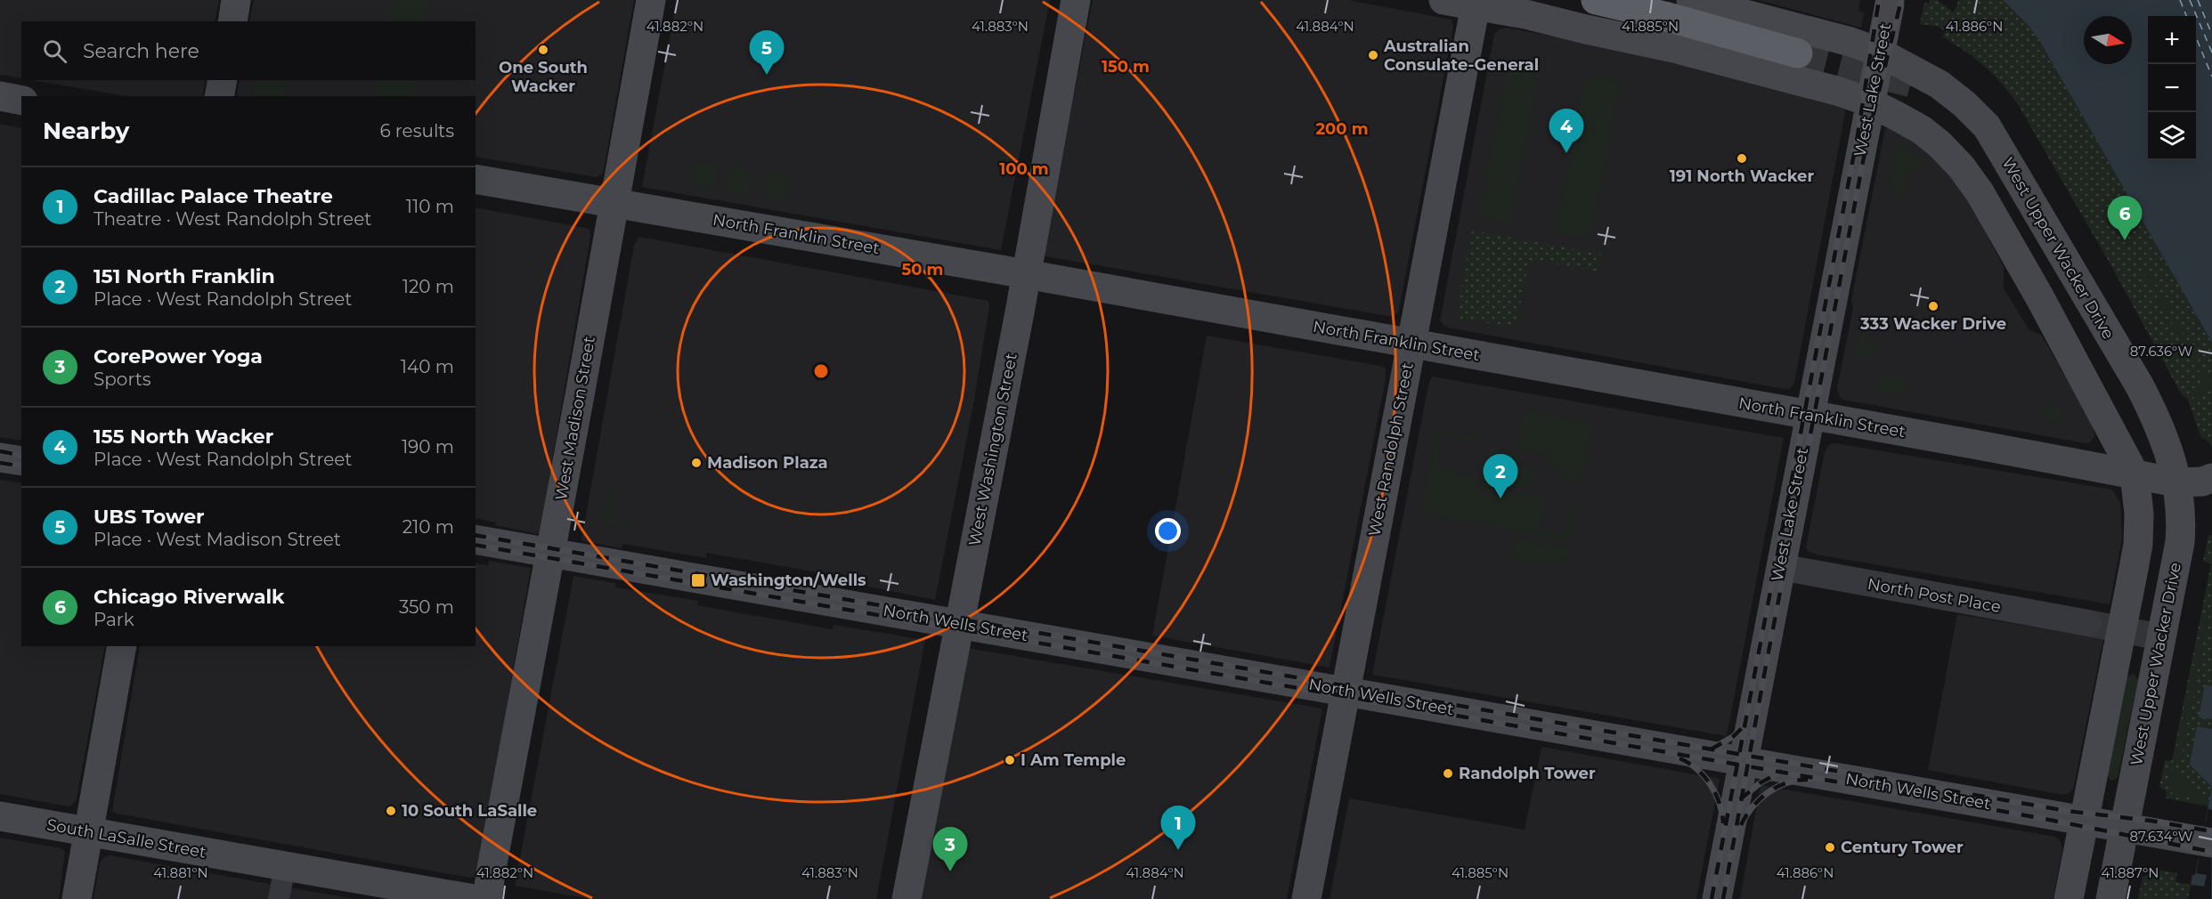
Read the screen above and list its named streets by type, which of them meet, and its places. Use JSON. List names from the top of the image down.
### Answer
{
  "streets": {
    "main road": [
      "West Lake Street",
      "North Franklin Street",
      "West Upper Wacker Drive",
      "West Madison Street",
      "West Washington Street",
      "West Randolph Street",
      "North Wells Street",
      "South LaSalle Street"
    ],
    "street": ["North Post Place"]
  },
  "crossings": [
    ["West Lake Street", "North Franklin Street"],
    ["West Lake Street", "West Upper Wacker Drive"],
    ["West Lake Street", "North Post Place"],
    ["West Lake Street", "North Wells Street"],
    ["North Franklin Street", "West Upper Wacker Drive"],
    ["North Franklin Street", "West Madison Street"],
    ["North Franklin Street", "West Washington Street"],
    ["North Franklin Street", "West Randolph Street"],
    ["West Upper Wacker Drive", "North Wells Street"],
    ["West Madison Street", "North Wells Street"],
    ["West Washington Street", "North Wells Street"],
    ["West Randolph Street", "North Wells Street"]
  ],
  "places": {
    "other": [
      "One South Wacker",
      "Australian Consulate-General",
      "191 North Wacker",
      "333 Wacker Drive",
      "Madison Plaza",
      "I Am Temple",
      "Randolph Tower",
      "10 South LaSalle",
      "Century Tower"
    ],
    "transit": ["Washington/Wells"]
  },
  "north": "right",
  "page": {
    "map_buttons": ["+", "−"],
    "search": "Search here",
    "pins": [
      "5",
      "4",
      "6",
      "2",
      "1",
      "3"
    ],
    "heading": ["Nearby", "6 results"],
    "list": [
      {
        "mark": "1",
        "name": "Cadillac Palace Theatre",
        "note": "Theatre · West Randolph Street",
        "value": "110 m"
      },
      {
        "mark": "2",
        "name": "151 North Franklin",
        "note": "Place · West Randolph Street",
        "value": "120 m"
      },
      {
        "mark": "3",
        "name": "CorePower Yoga",
        "note": "Sports",
        "value": "140 m"
      },
      {
        "mark": "4",
        "name": "155 North Wacker",
        "note": "Place · West Randolph Street",
        "value": "190 m"
      },
      {
        "mark": "5",
        "name": "UBS Tower",
        "note": "Place · West Madison Street",
        "value": "210 m"
      },
      {
        "mark": "6",
        "name": "Chicago Riverwalk",
        "note": "Park",
        "value": "350 m"
      }
    ]
  },
  "coordinates": [
    "41.882°N",
    "41.883°N",
    "41.884°N",
    "41.885°N",
    "41.886°N",
    "87.636°W",
    "87.634°W",
    "41.881°N",
    "41.887°N"
  ],
  "rings": [
    "150 m",
    "200 m",
    "100 m",
    "50 m"
  ]
}
